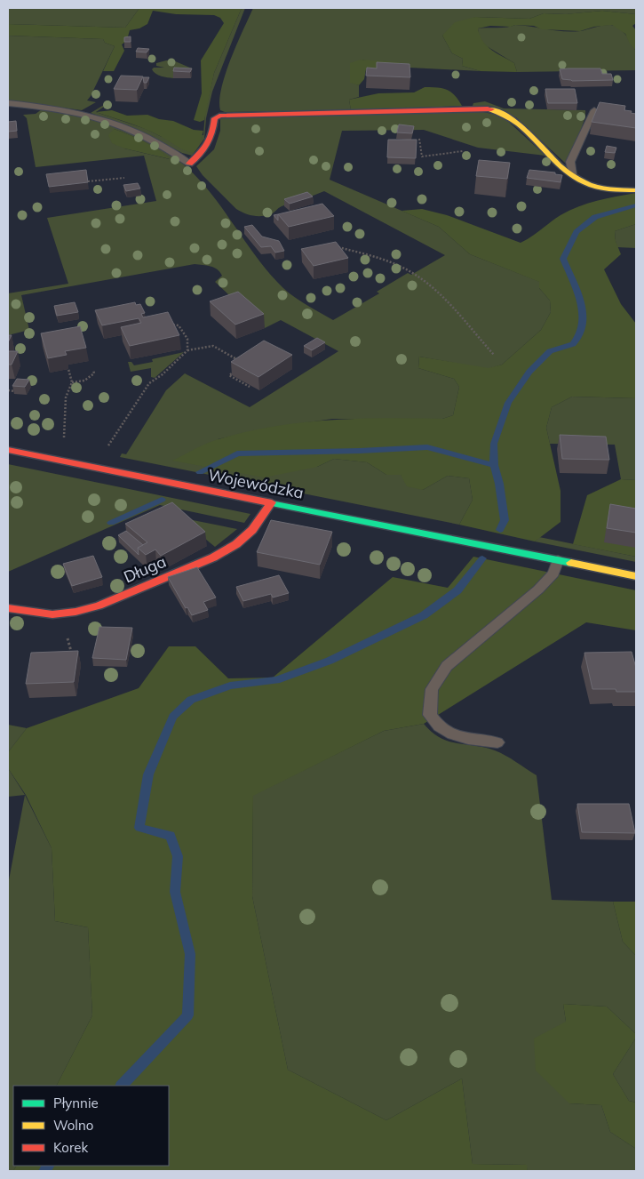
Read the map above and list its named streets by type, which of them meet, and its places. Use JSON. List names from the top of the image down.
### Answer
{
  "streets": {
    "street": ["Wojewódzka", "Długa"]
  },
  "crossings": [
    ["Wojewódzka", "Długa"]
  ],
  "legend": ["Płynnie", "Wolno", "Korek"]
}
